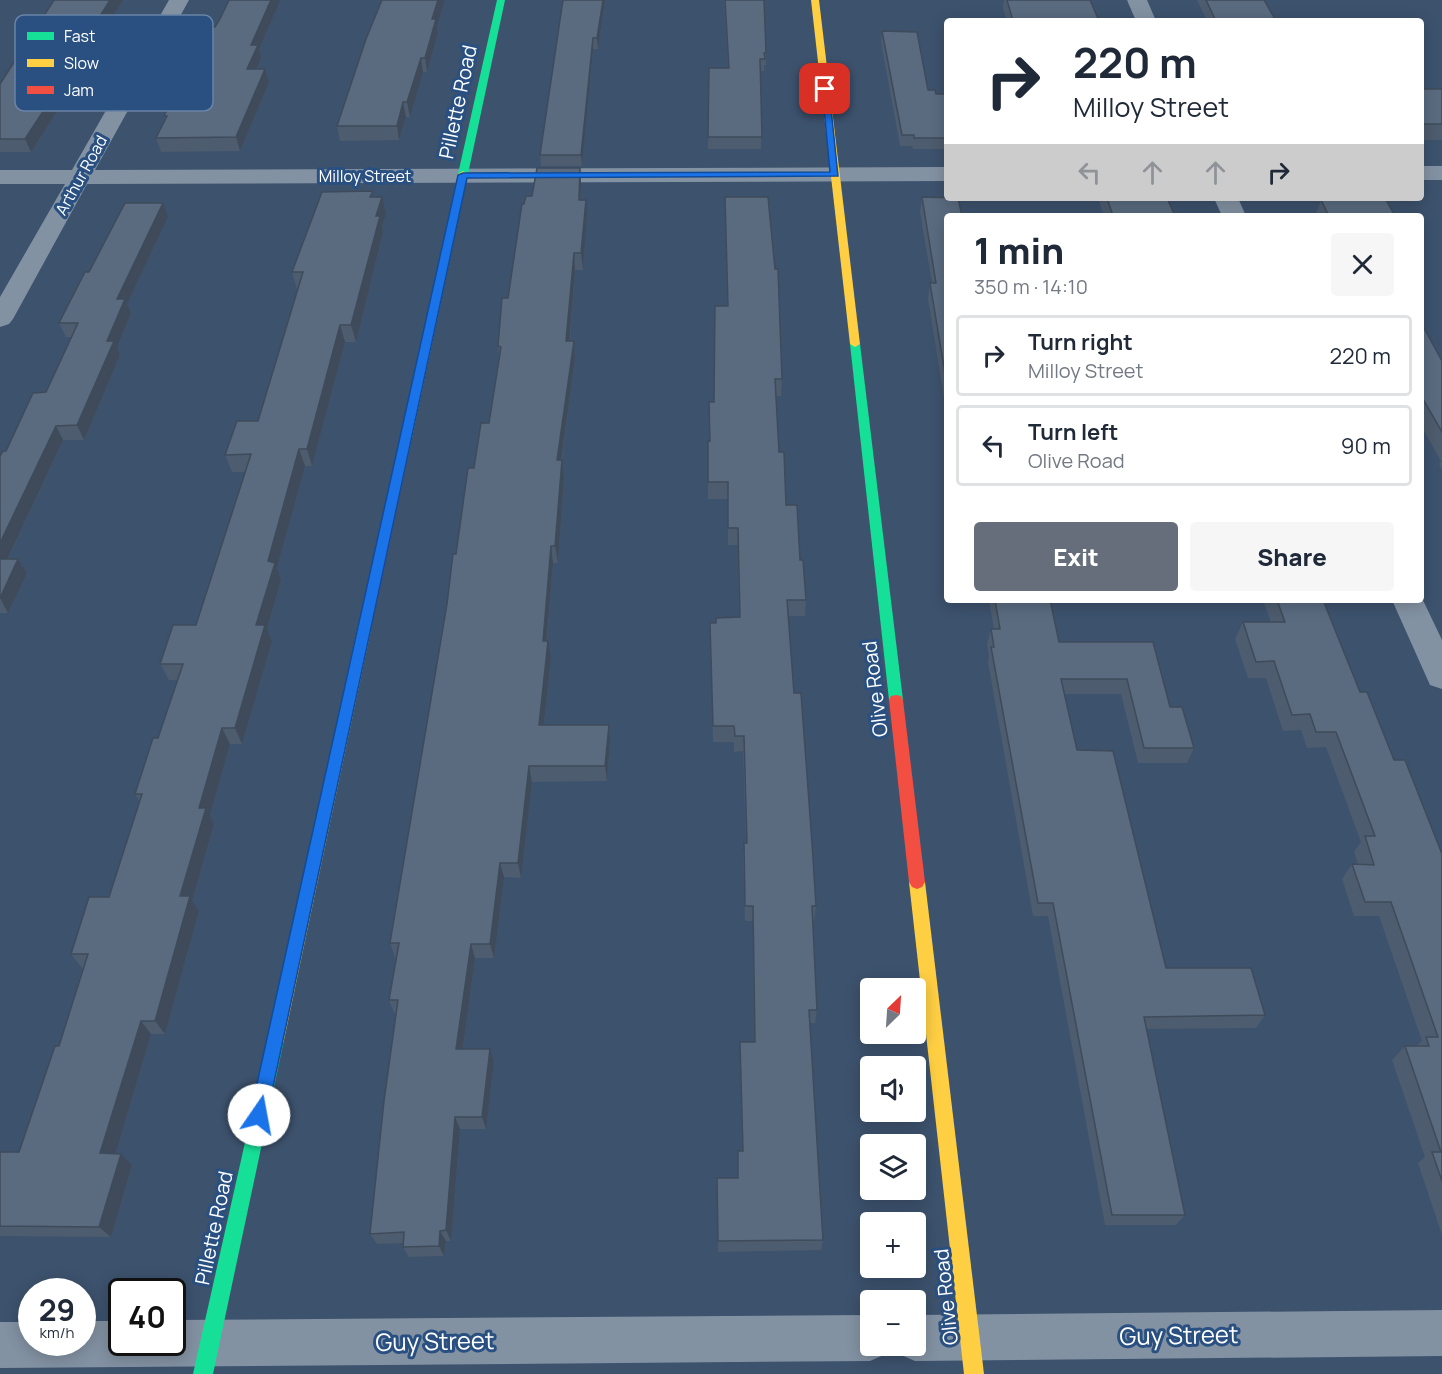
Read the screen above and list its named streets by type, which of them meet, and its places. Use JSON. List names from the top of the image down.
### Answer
{
  "streets": {
    "street": [
      "Pillette Road",
      "Arthur Road",
      "Milloy Street",
      "Olive Road",
      "Guy Street"
    ]
  },
  "crossings": [
    ["Pillette Road", "Milloy Street"],
    ["Pillette Road", "Guy Street"],
    ["Arthur Road", "Milloy Street"],
    ["Milloy Street", "Olive Road"],
    ["Olive Road", "Guy Street"]
  ],
  "legend": ["Fast", "Slow", "Jam"],
  "north": "top right",
  "page": {
    "turn": ["220 m", "Milloy Street"],
    "heading": ["1 min", "350 m · 14:10"],
    "list": [
      {
        "name": "Turn right",
        "note": "Milloy Street",
        "value": "220 m"
      },
      {
        "name": "Turn left",
        "note": "Olive Road",
        "value": "90 m"
      }
    ],
    "buttons": ["Exit", "Share"],
    "map_buttons": ["+", "−"],
    "speed": "29 km/h",
    "limit": "40"
  }
}
